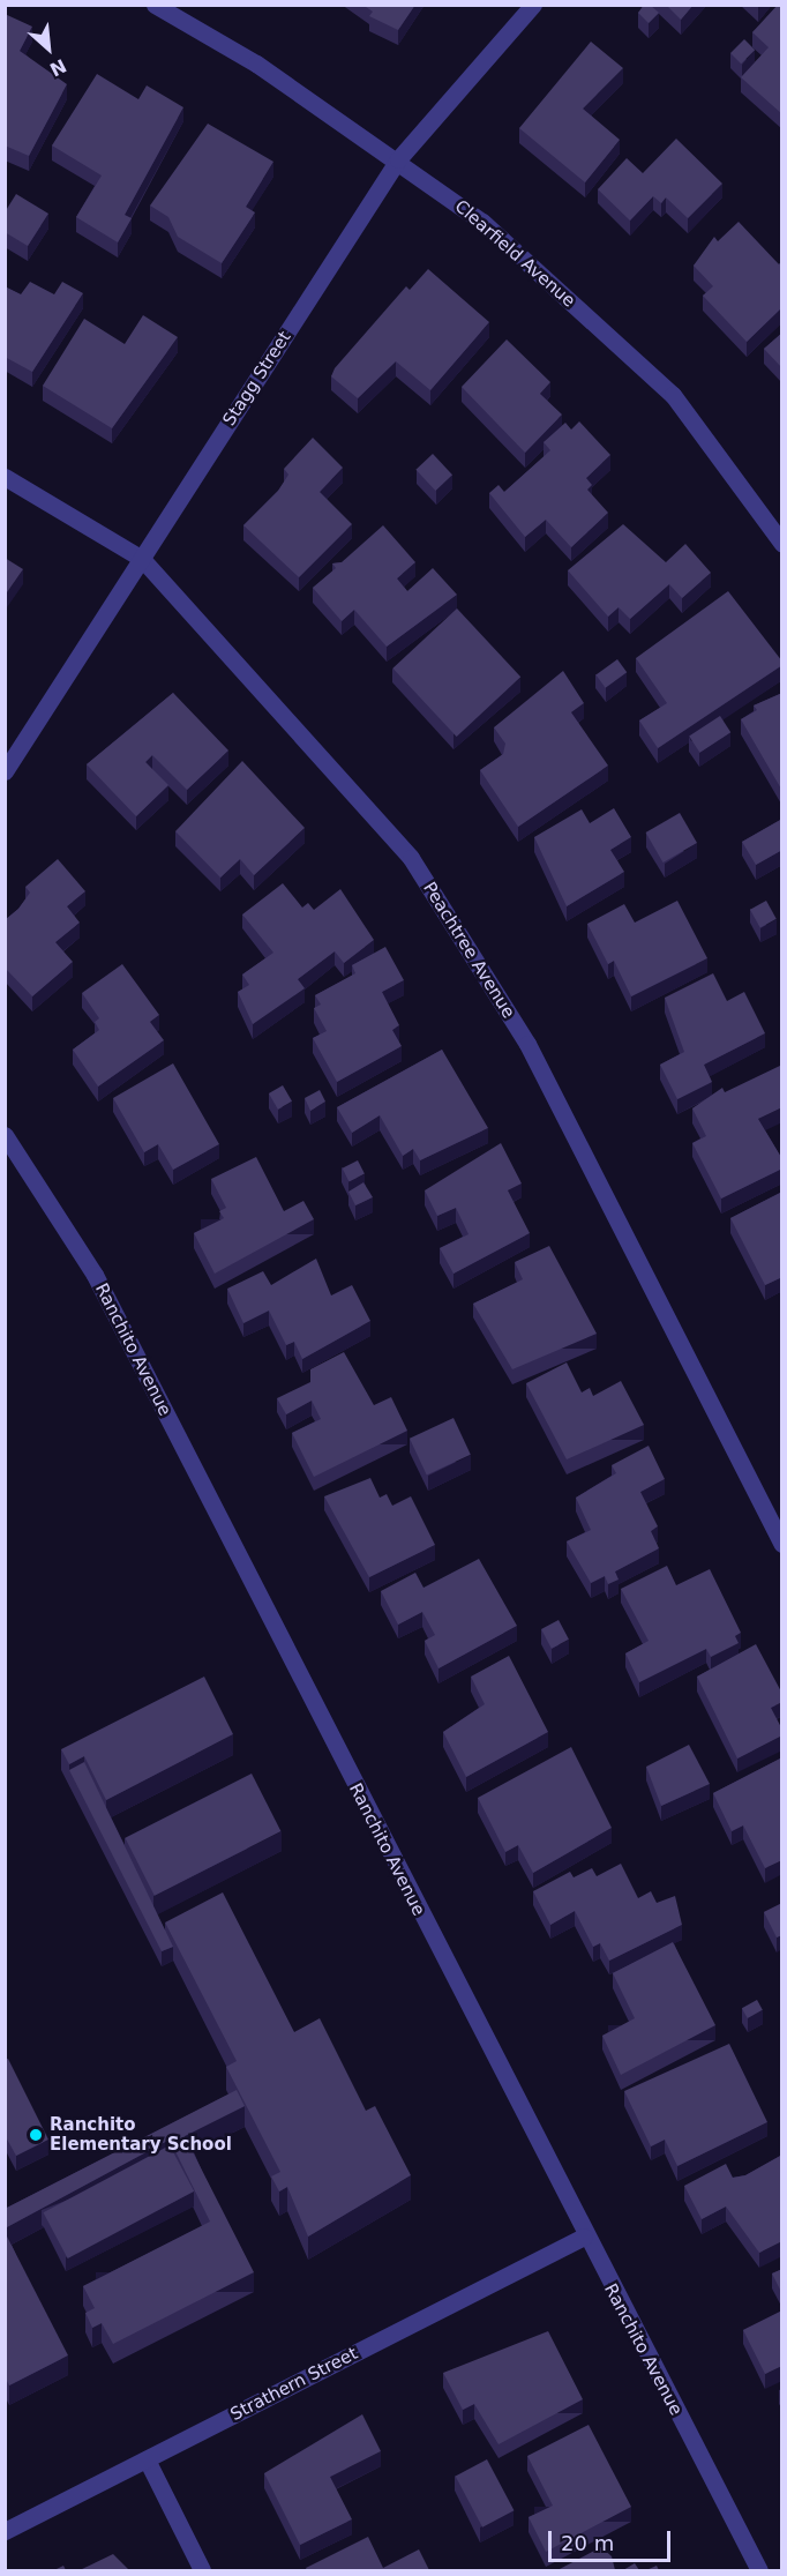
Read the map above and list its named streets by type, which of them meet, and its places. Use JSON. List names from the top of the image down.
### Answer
{
  "streets": {
    "street": [
      "Clearfield Avenue",
      "Stagg Street",
      "Peachtree Avenue",
      "Ranchito Avenue",
      "Strathern Street"
    ]
  },
  "crossings": [
    ["Clearfield Avenue", "Stagg Street"],
    ["Stagg Street", "Peachtree Avenue"],
    ["Ranchito Avenue", "Strathern Street"]
  ],
  "places": ["Ranchito Elementary School"],
  "scale_bar": "20 m",
  "north": "bottom right"
}
